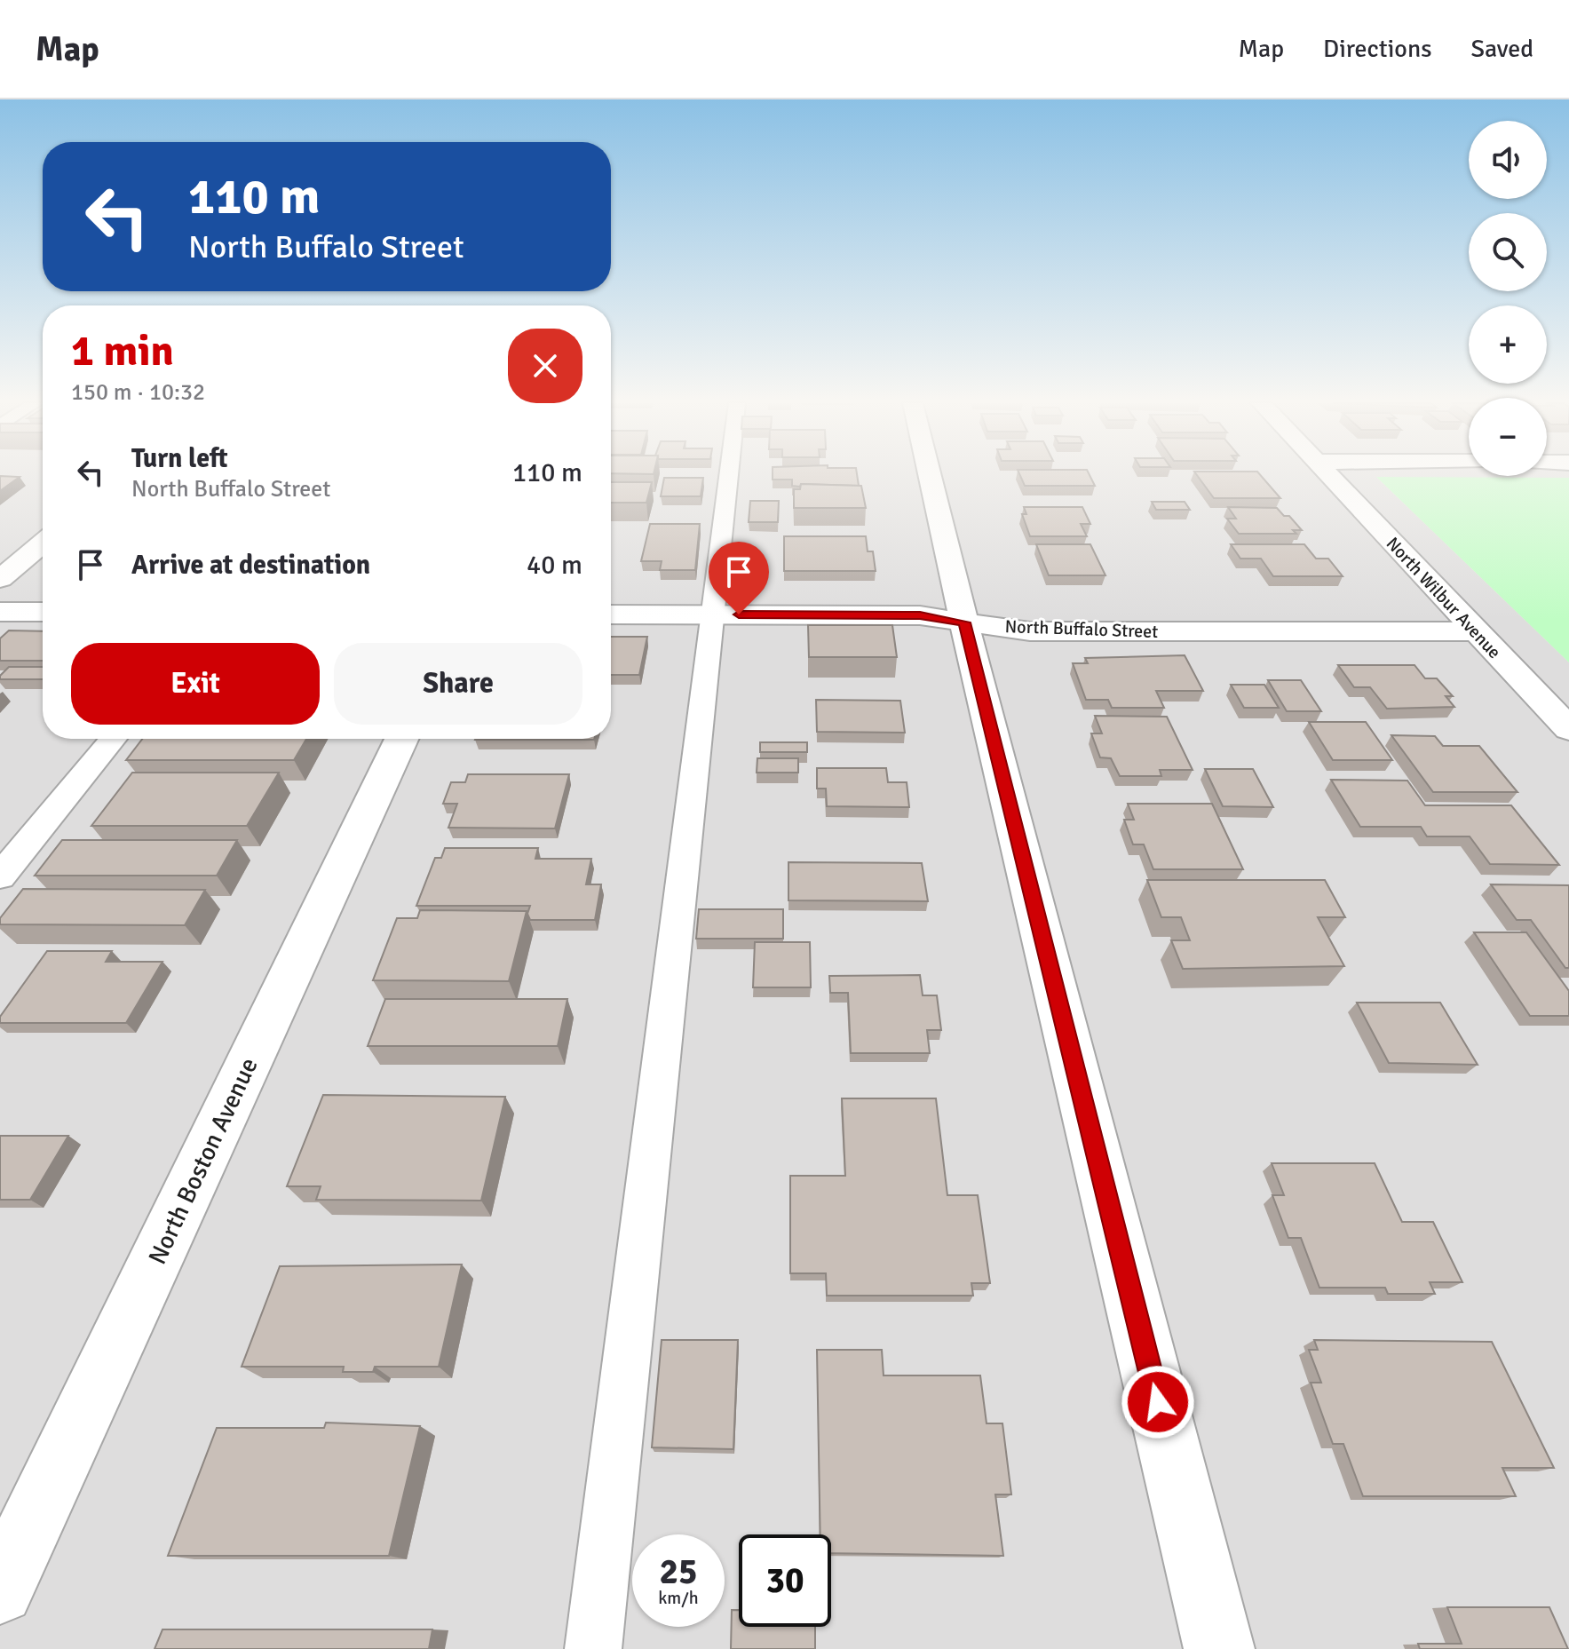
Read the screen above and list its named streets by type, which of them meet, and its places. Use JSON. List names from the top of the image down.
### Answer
{
  "streets": {
    "street": ["North Wilbur Avenue", "North Buffalo Street", "North Boston Avenue"]
  },
  "crossings": [
    ["North Wilbur Avenue", "North Buffalo Street"]
  ],
  "page": {
    "header": "Map",
    "nav": ["Map", "Directions", "Saved"],
    "map_buttons": ["+", "−"],
    "turn": ["110 m", "North Buffalo Street"],
    "heading": ["1 min", "150 m · 10:32"],
    "list": [
      {
        "name": "Turn left",
        "note": "North Buffalo Street",
        "value": "110 m"
      },
      {
        "name": "Arrive at destination",
        "value": "40 m"
      }
    ],
    "buttons": ["Exit", "Share"],
    "speed": "25 km/h",
    "limit": "30"
  }
}
